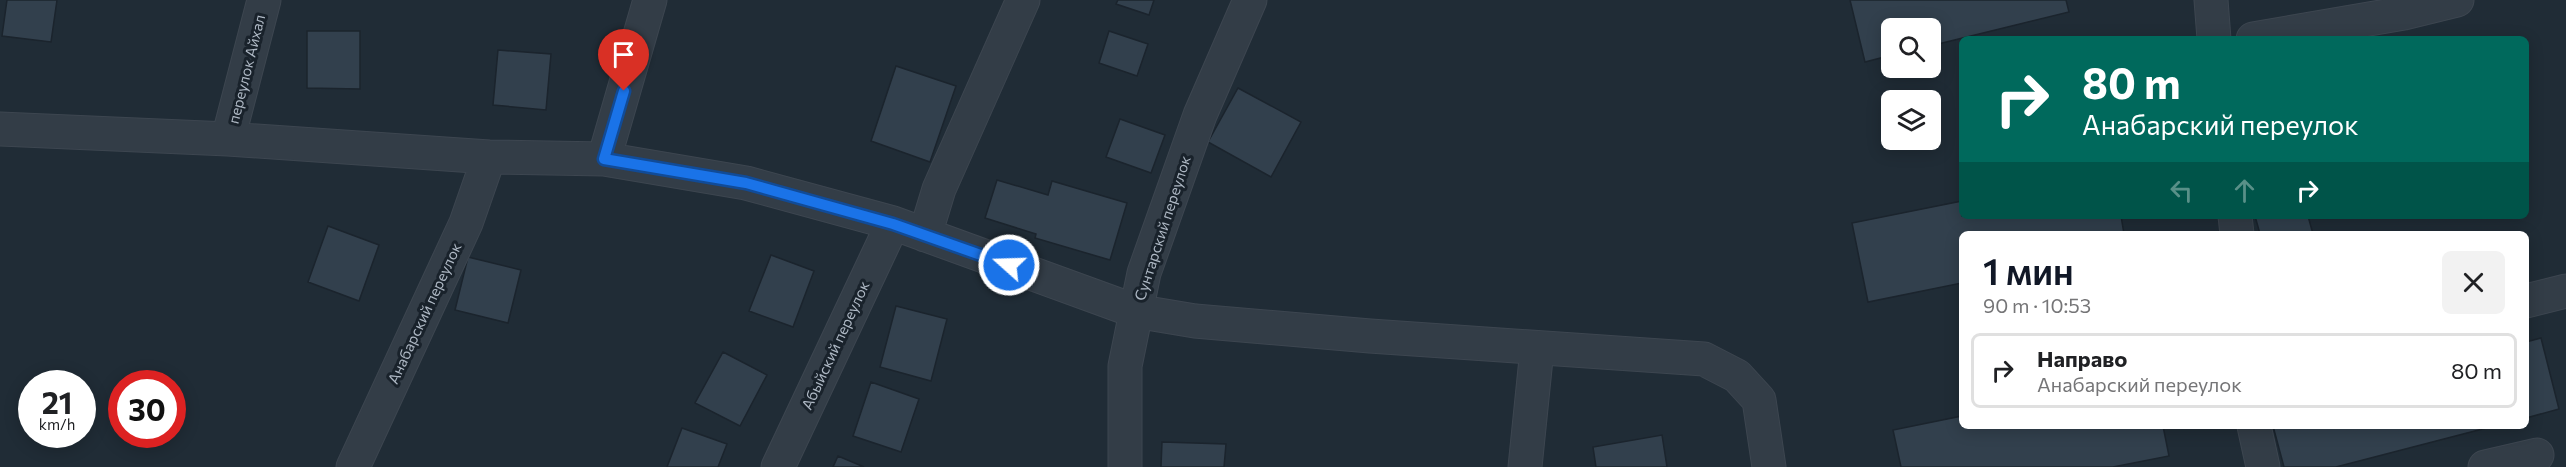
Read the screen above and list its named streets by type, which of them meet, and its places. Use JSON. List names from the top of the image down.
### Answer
{
  "streets": {
    "street": [
      "переулок Айхал",
      "Сунтарский переулок",
      "Анабарский переулок",
      "Абыйский переулок"
    ]
  },
  "page": {
    "turn": ["80 m", "Анабарский переулок"],
    "heading": ["1 мин", "90 m · 10:53"],
    "list": [
      {
        "name": "Направо",
        "note": "Анабарский переулок",
        "value": "80 m"
      }
    ],
    "speed": "21 km/h",
    "limit": "30"
  }
}
